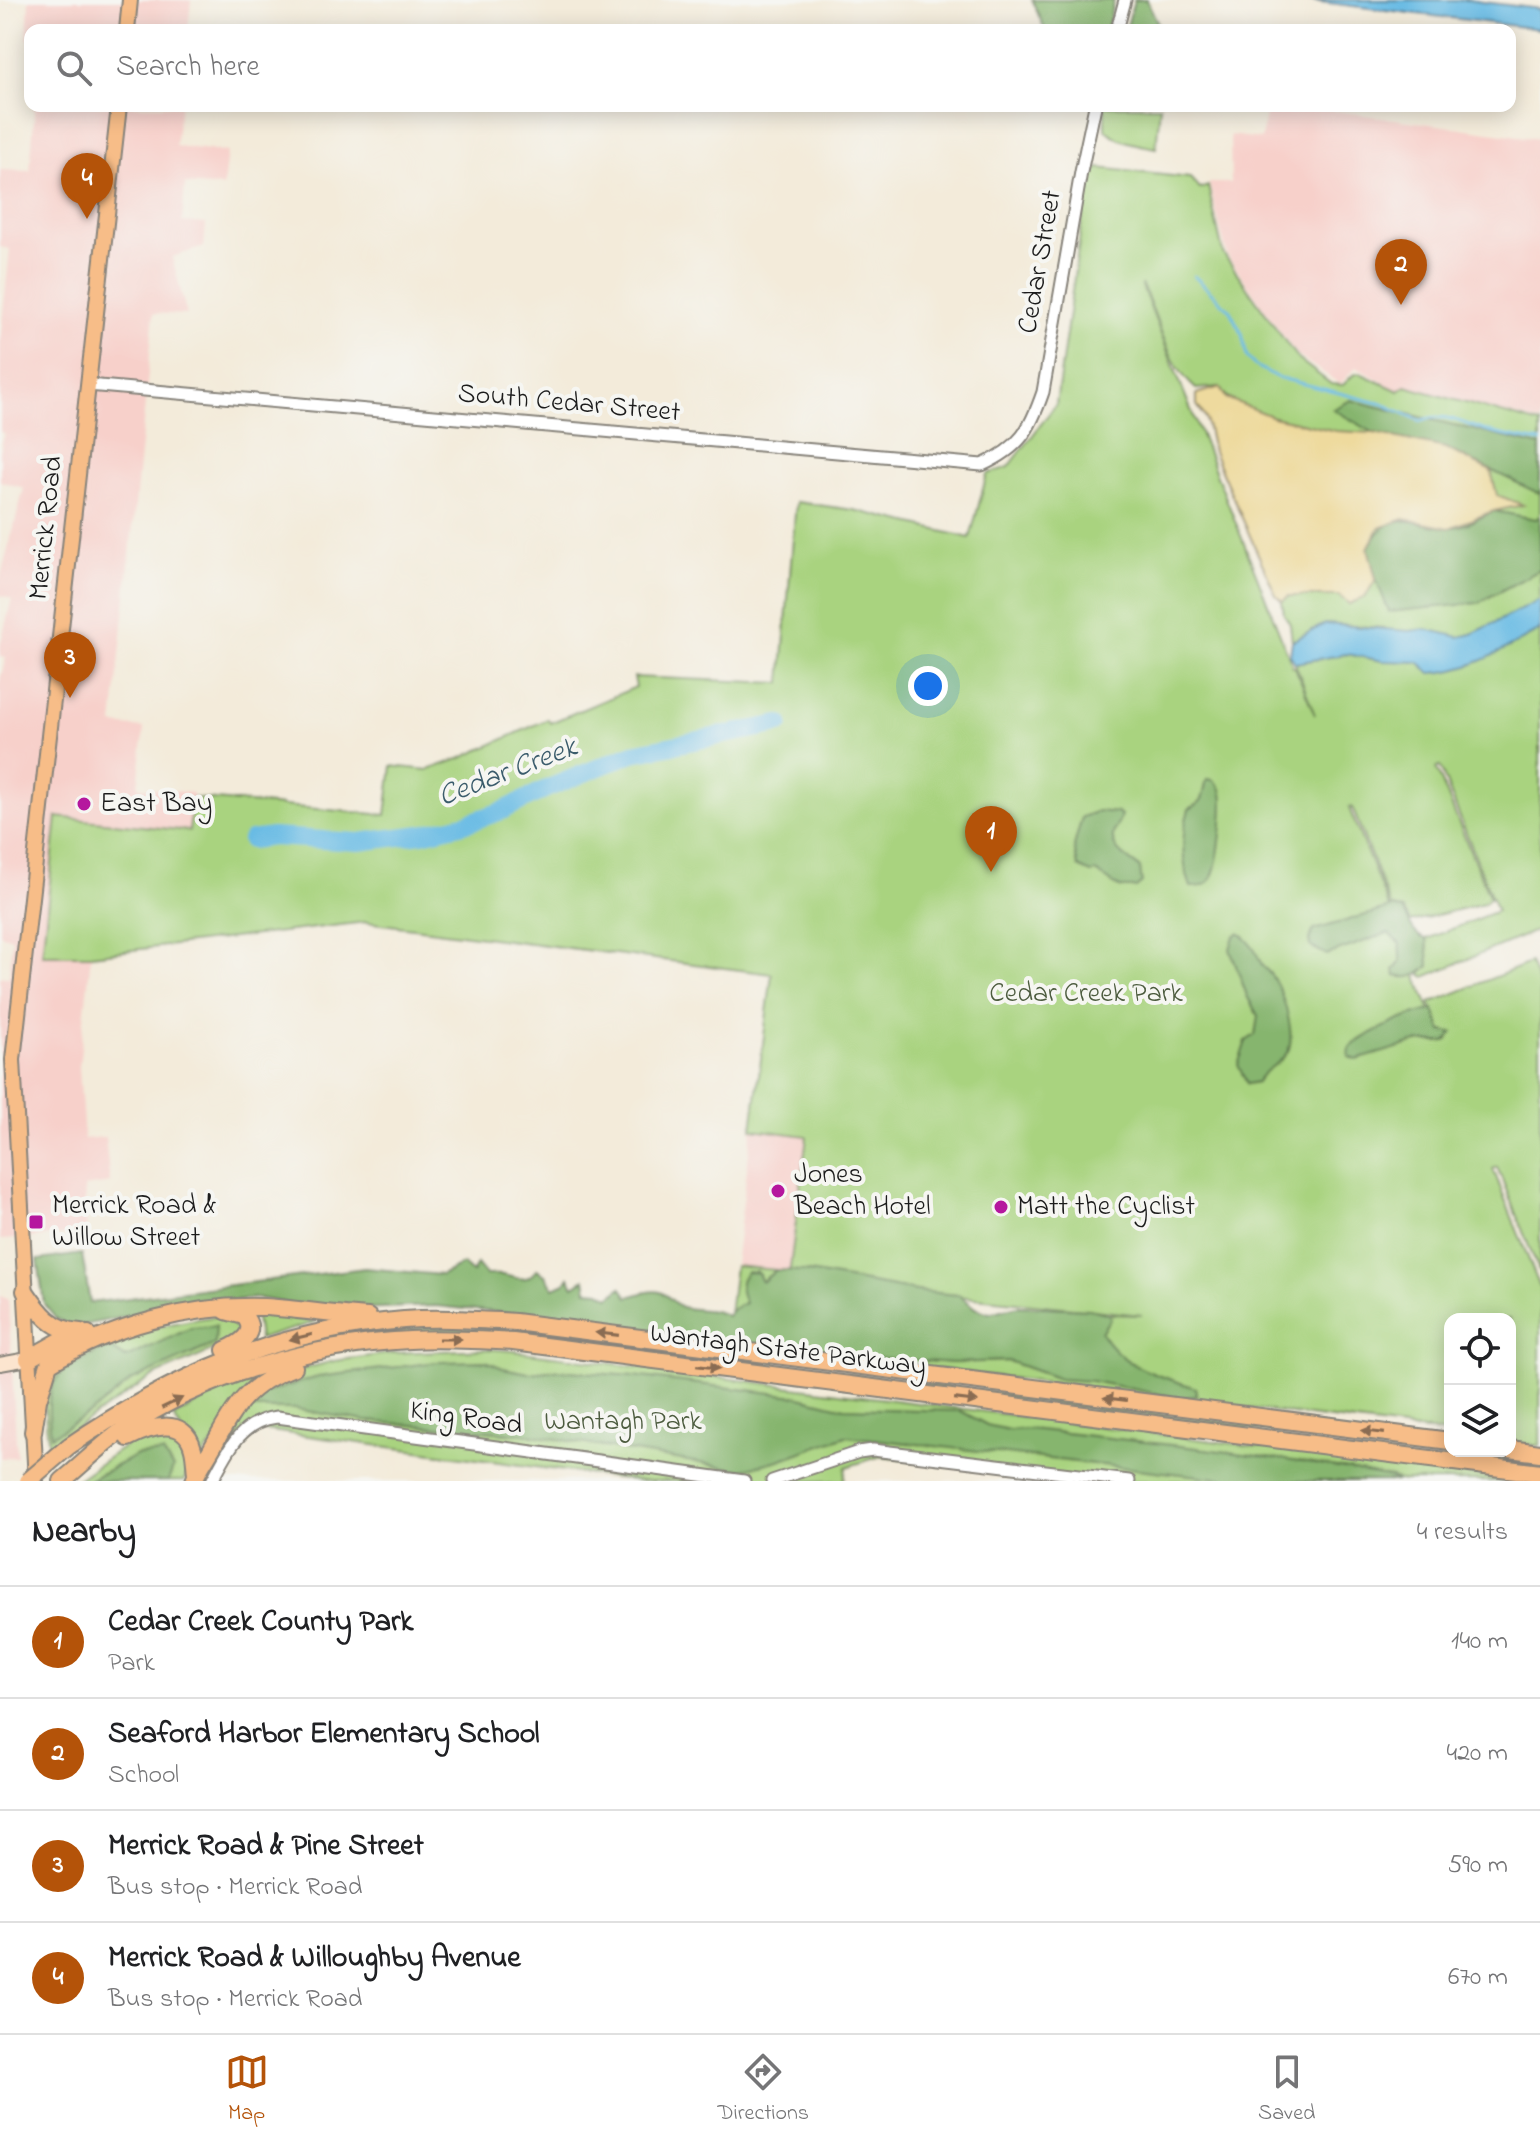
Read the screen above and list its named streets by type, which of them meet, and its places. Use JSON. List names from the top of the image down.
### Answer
{
  "streets": {
    "highway": ["Wantagh State Parkway"],
    "main road": ["Merrick Road"],
    "street": ["Cedar Street", "South Cedar Street", "King Road"]
  },
  "crossings": [
    ["Cedar Street", "South Cedar Street"],
    ["South Cedar Street", "Merrick Road"]
  ],
  "water": ["Cedar Creek"],
  "parks": ["Cedar Creek Park", "Wantagh Park"],
  "places": {
    "other": ["East Bay", "Jones Beach Hotel", "Matt the Cyclist"],
    "transit": ["Merrick Road & Willow Street"]
  },
  "page": {
    "search": "Search here",
    "pins": [
      "4",
      "2",
      "3",
      "1"
    ],
    "heading": ["Nearby", "4 results"],
    "list": [
      {
        "mark": "1",
        "name": "Cedar Creek County Park",
        "note": "Park",
        "value": "140 m"
      },
      {
        "mark": "2",
        "name": "Seaford Harbor Elementary School",
        "note": "School",
        "value": "420 m"
      },
      {
        "mark": "3",
        "name": "Merrick Road & Pine Street",
        "note": "Bus stop · Merrick Road",
        "value": "590 m"
      },
      {
        "mark": "4",
        "name": "Merrick Road & Willoughby Avenue",
        "note": "Bus stop · Merrick Road",
        "value": "670 m"
      }
    ],
    "nav": ["Map", "Directions", "Saved"]
  }
}
